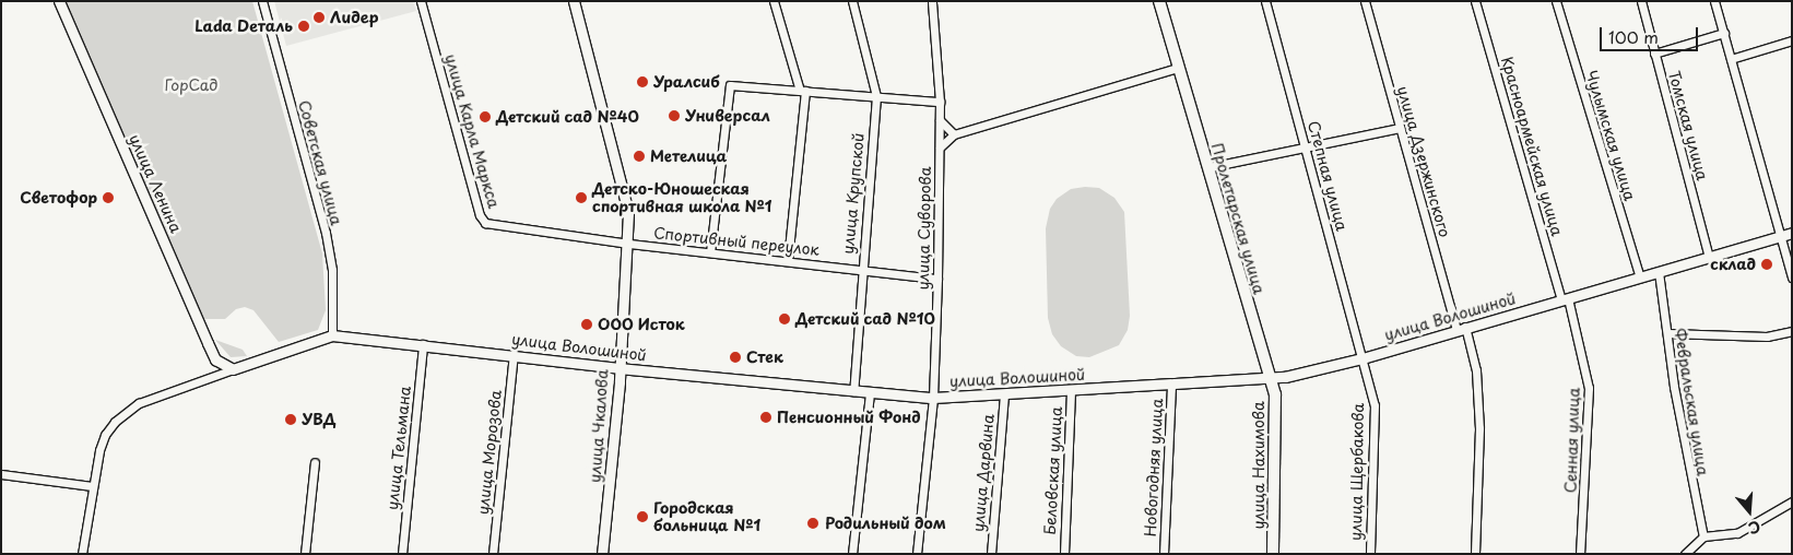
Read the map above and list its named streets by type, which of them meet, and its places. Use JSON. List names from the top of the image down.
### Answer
{
  "streets": {
    "main road": ["Пролетарская улица", "улица Нахимова"],
    "street": [
      "Томская улица",
      "улица Карла Маркса",
      "Чулымская улица",
      "Красноармейская улица",
      "улица Дзержинского",
      "Советская улица",
      "Степная улица",
      "улица Ленина",
      "улица Крупской",
      "улица Суворова",
      "Спортивный переулок",
      "улица Волошиной",
      "Февральская улица",
      "улица Чкалова",
      "Сенная улица",
      "улица Тельмана",
      "улица Морозова",
      "Новогодняя улица",
      "Беловская улица",
      "улица Щербакова",
      "улица Дарвина"
    ]
  },
  "crossings": [
    ["Томская улица", "улица Волошиной"],
    ["улица Карла Маркса", "Спортивный переулок"],
    ["улица Карла Маркса", "улица Чкалова"],
    ["Чулымская улица", "улица Волошиной"],
    ["Красноармейская улица", "улица Волошиной"],
    ["Красноармейская улица", "Сенная улица"],
    ["улица Дзержинского", "улица Волошиной"],
    ["Советская улица", "улица Волошиной"],
    ["Степная улица", "улица Волошиной"],
    ["Степная улица", "улица Щербакова"],
    ["улица Ленина", "улица Волошиной"],
    ["улица Крупской", "Спортивный переулок"],
    ["улица Крупской", "улица Волошиной"],
    ["Пролетарская улица", "улица Волошиной"],
    ["Пролетарская улица", "улица Нахимова"],
    ["улица Суворова", "Спортивный переулок"],
    ["улица Суворова", "улица Волошиной"],
    ["Спортивный переулок", "улица Чкалова"],
    ["улица Волошиной", "Февральская улица"],
    ["улица Волошиной", "улица Чкалова"],
    ["улица Волошиной", "Сенная улица"],
    ["улица Волошиной", "улица Тельмана"],
    ["улица Волошиной", "улица Морозова"],
    ["улица Волошиной", "улица Нахимова"],
    ["улица Волошиной", "Новогодняя улица"],
    ["улица Волошиной", "Беловская улица"],
    ["улица Волошиной", "улица Щербакова"],
    ["улица Волошиной", "улица Дарвина"]
  ],
  "parks": ["ГорСад"],
  "places": [
    "Лидер",
    "Lada Dеталь",
    "Уралсиб",
    "Универсал",
    "Детский сад №40",
    "Метелица",
    "Светофор",
    "Детско-Юношеская спортивная школа №1",
    "склад",
    "Детский сад №10",
    "ООО Исток",
    "Стек",
    "Пенсионный Фонд",
    "УВД",
    "Городская больница №1",
    "Родильный дом"
  ],
  "scale_bar": "100 m",
  "north": "bottom"
}
